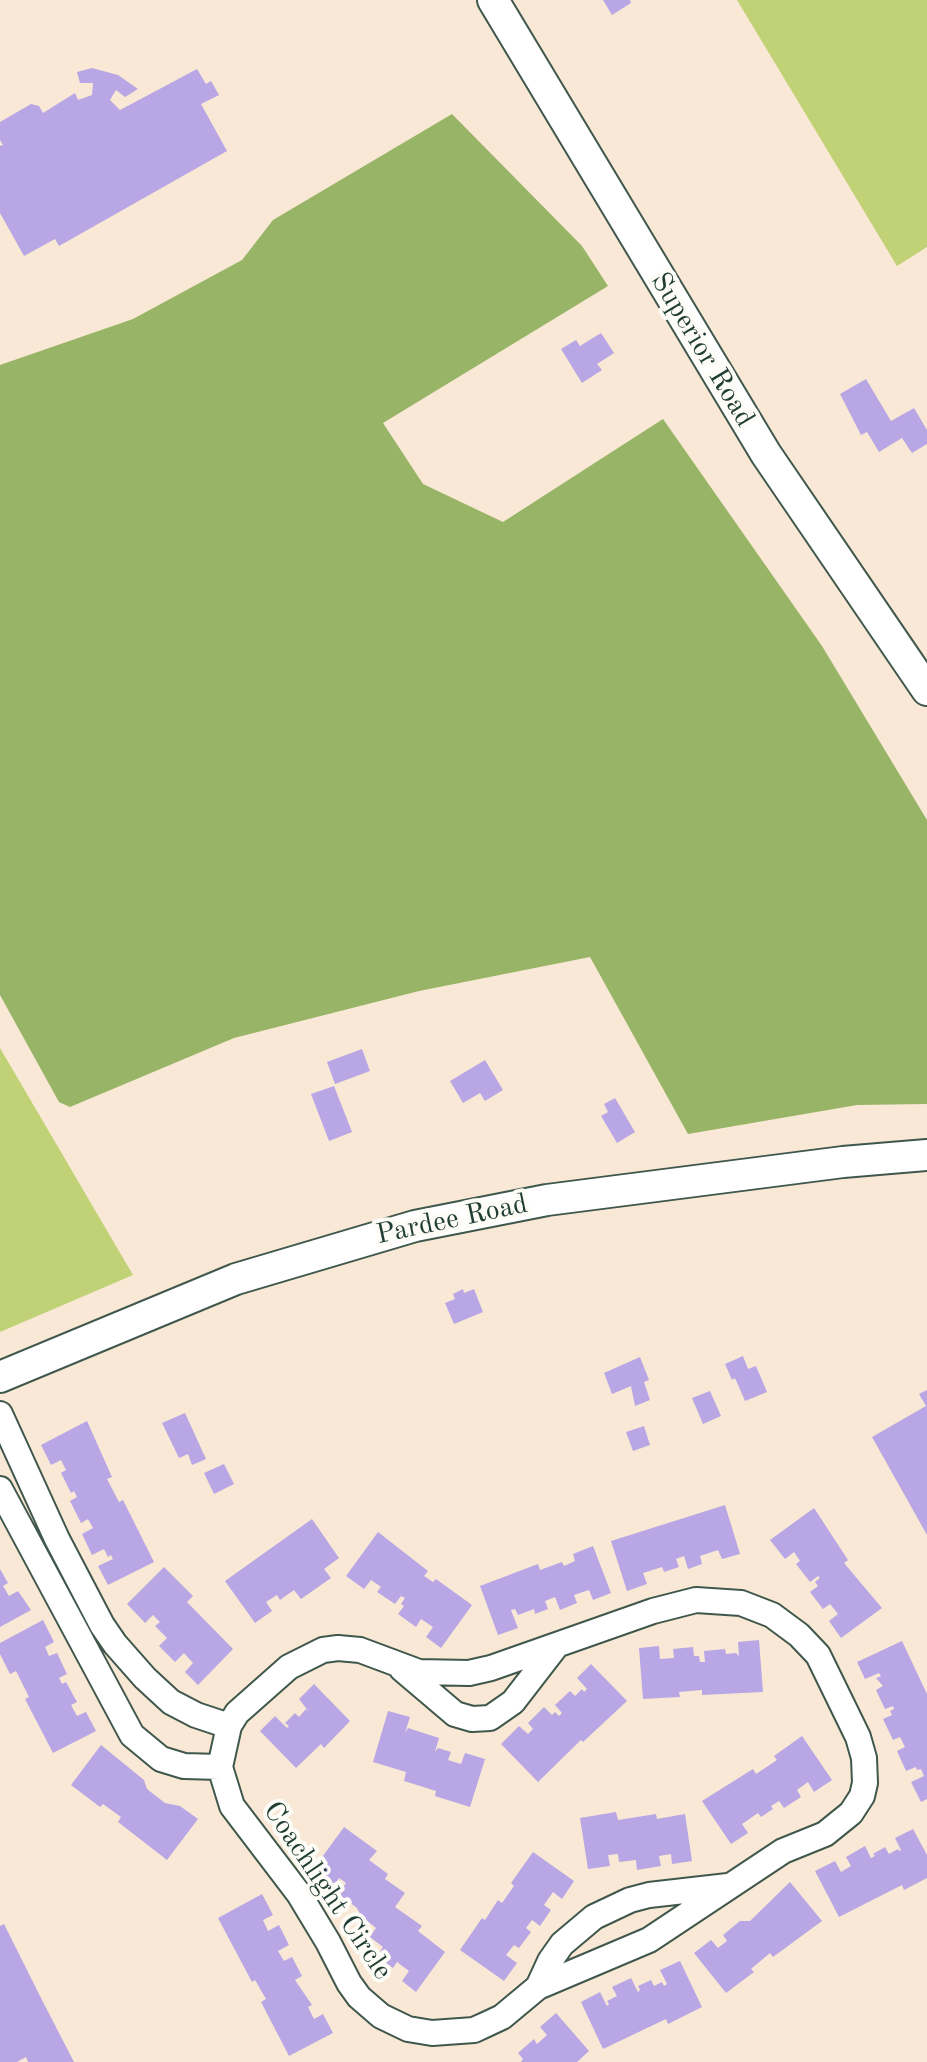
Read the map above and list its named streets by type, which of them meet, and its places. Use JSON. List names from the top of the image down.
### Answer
{
  "streets": {
    "main road": ["Superior Road", "Pardee Road"],
    "street": ["Coachlight Circle"]
  }
}
